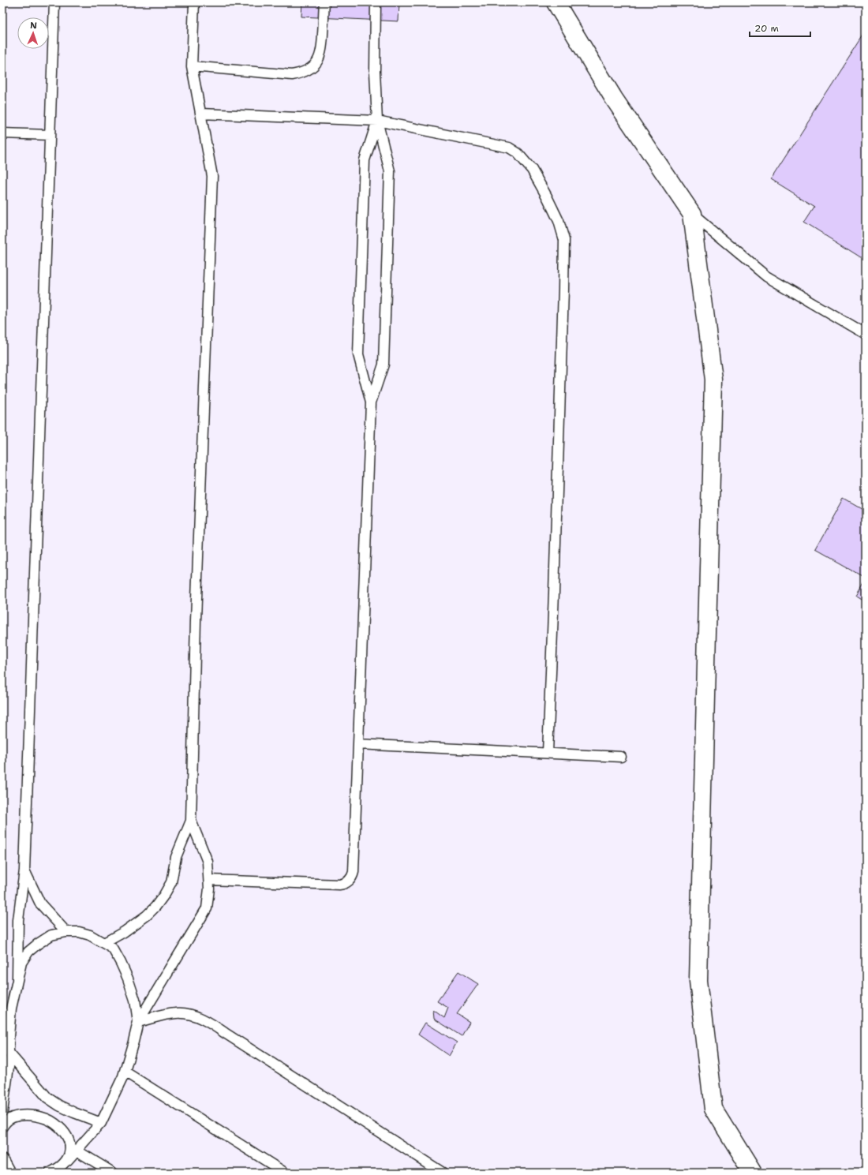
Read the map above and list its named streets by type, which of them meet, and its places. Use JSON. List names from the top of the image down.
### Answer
{
  "scale_bar": "20 m",
  "north": "top"
}
